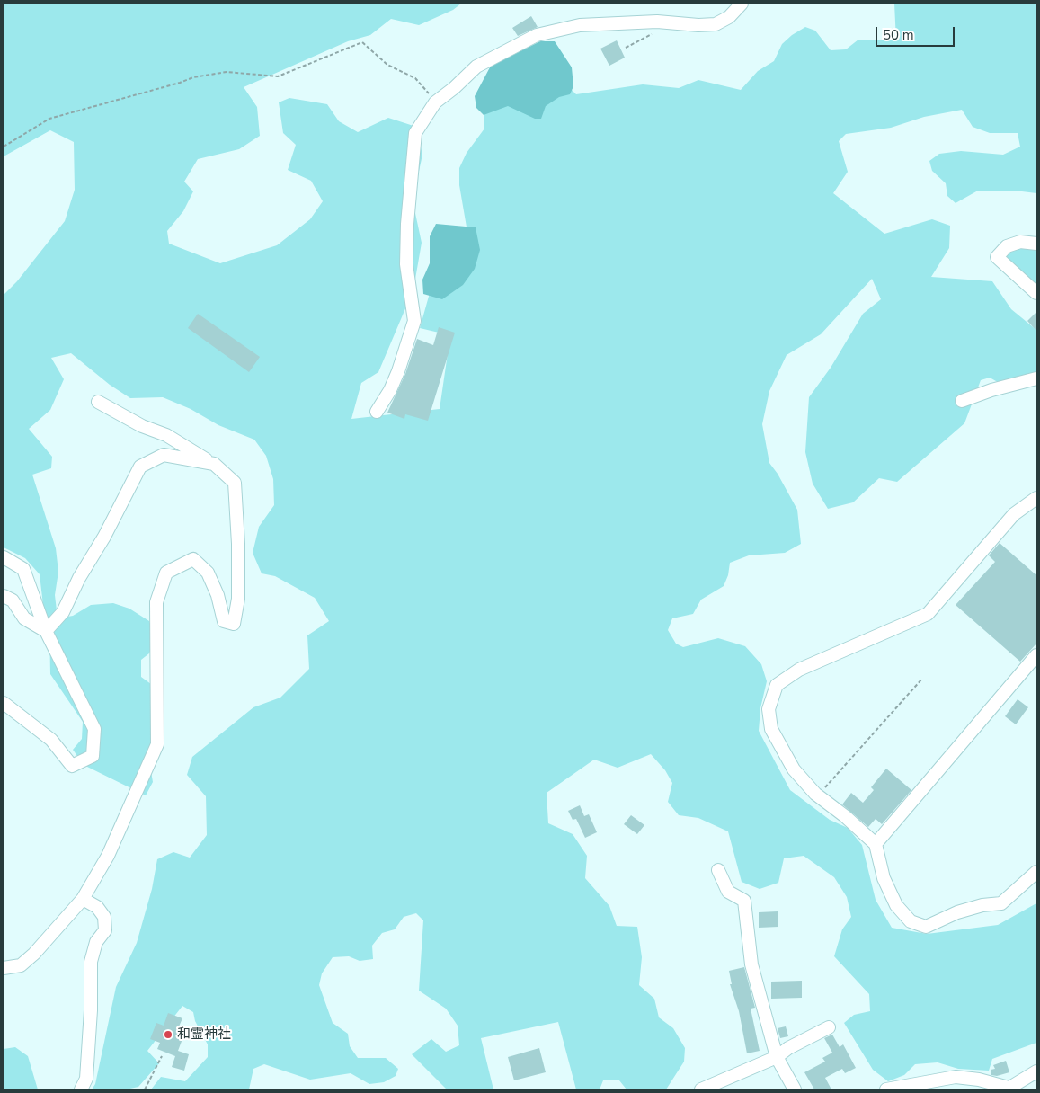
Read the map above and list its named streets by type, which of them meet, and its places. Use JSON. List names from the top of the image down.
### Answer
{
  "places": ["和霊神社"],
  "scale_bar": "50 m"
}
